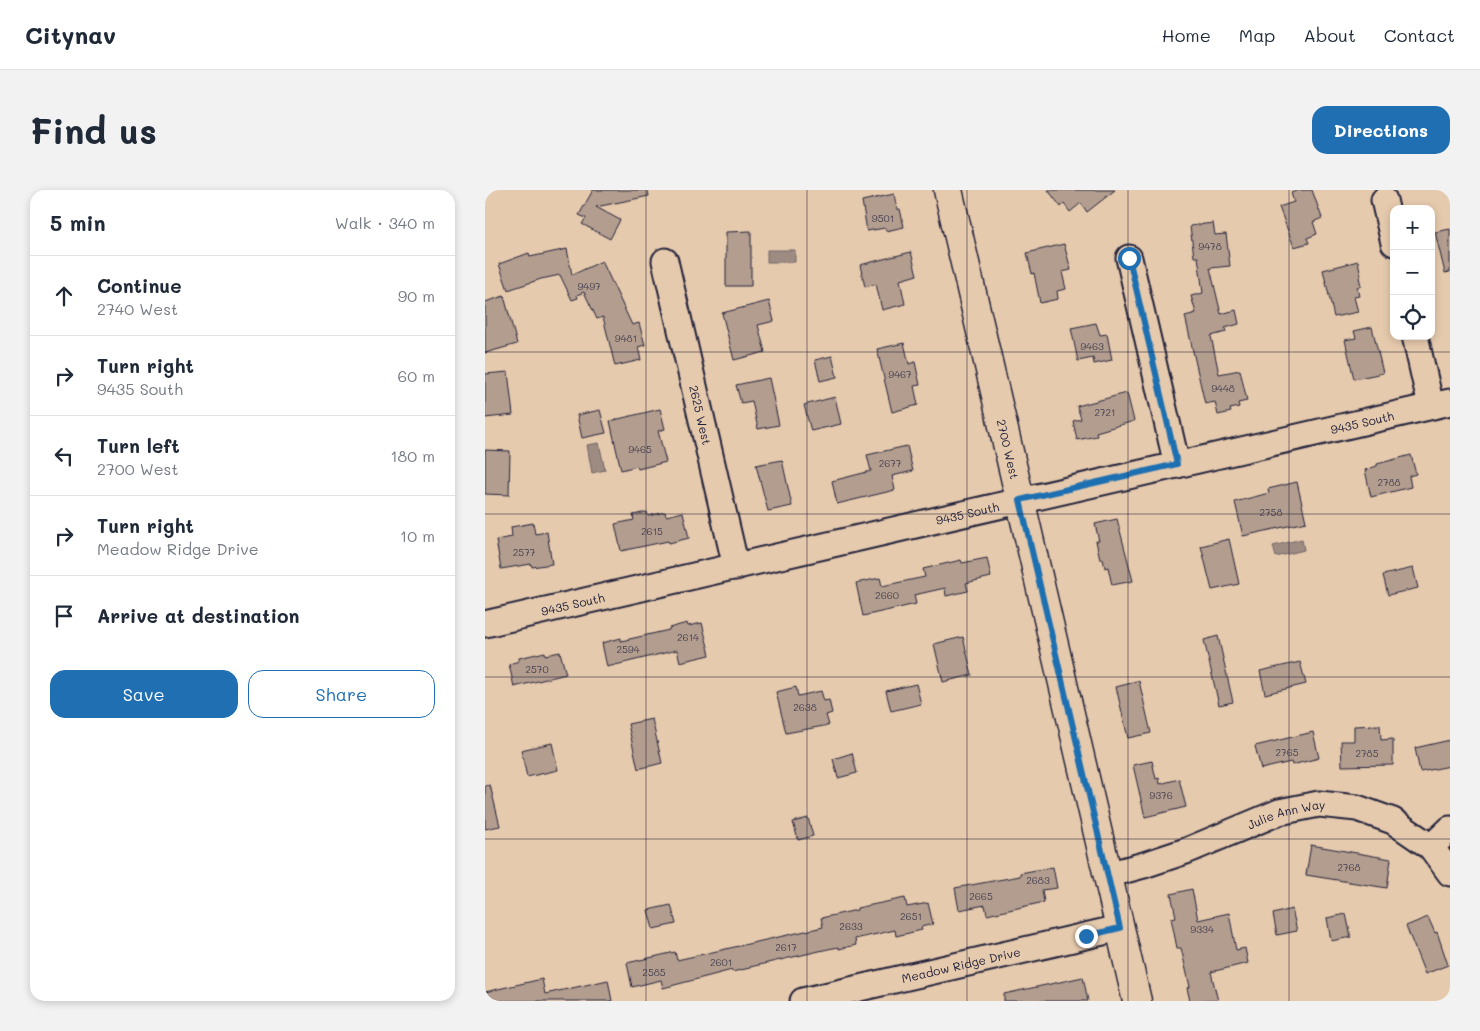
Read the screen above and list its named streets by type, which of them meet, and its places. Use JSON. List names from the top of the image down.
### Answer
{
  "streets": {
    "main road": ["2700 West"],
    "street": [
      "2625 West",
      "9435 South",
      "Julie Ann Way",
      "Meadow Ridge Drive"
    ]
  },
  "crossings": [
    ["2625 West", "9435 South"],
    ["9435 South", "2700 West"],
    ["2700 West", "Julie Ann Way"],
    ["2700 West", "Meadow Ridge Drive"]
  ],
  "house_numbers": [
    "9501",
    "9478",
    "9497",
    "9481",
    "9463",
    "9467",
    "9448",
    "2721",
    "9465",
    "2677",
    "2788",
    "2758",
    "2615",
    "2577",
    "2660",
    "2614",
    "2594",
    "2570",
    "2638",
    "2765",
    "2785",
    "9376",
    "2768",
    "2683",
    "2665",
    "2651",
    "2633",
    "9334",
    "2617",
    "2601",
    "2585"
  ],
  "page": {
    "header": "Citynav",
    "nav": [
      "Home",
      "Map",
      "About",
      "Contact"
    ],
    "buttons": [
      "Directions",
      ["Save", "Share"]
    ],
    "title": "Find us",
    "heading": ["5 min", "Walk · 340 m"],
    "map_buttons": ["+", "−"],
    "list": [
      ["Continue", "2740 West", "90 m"],
      ["Turn right", "9435 South", "60 m"],
      ["Turn left", "2700 West", "180 m"],
      ["Turn right", "Meadow Ridge Drive", "10 m"],
      "Arrive at destination"
    ]
  }
}
